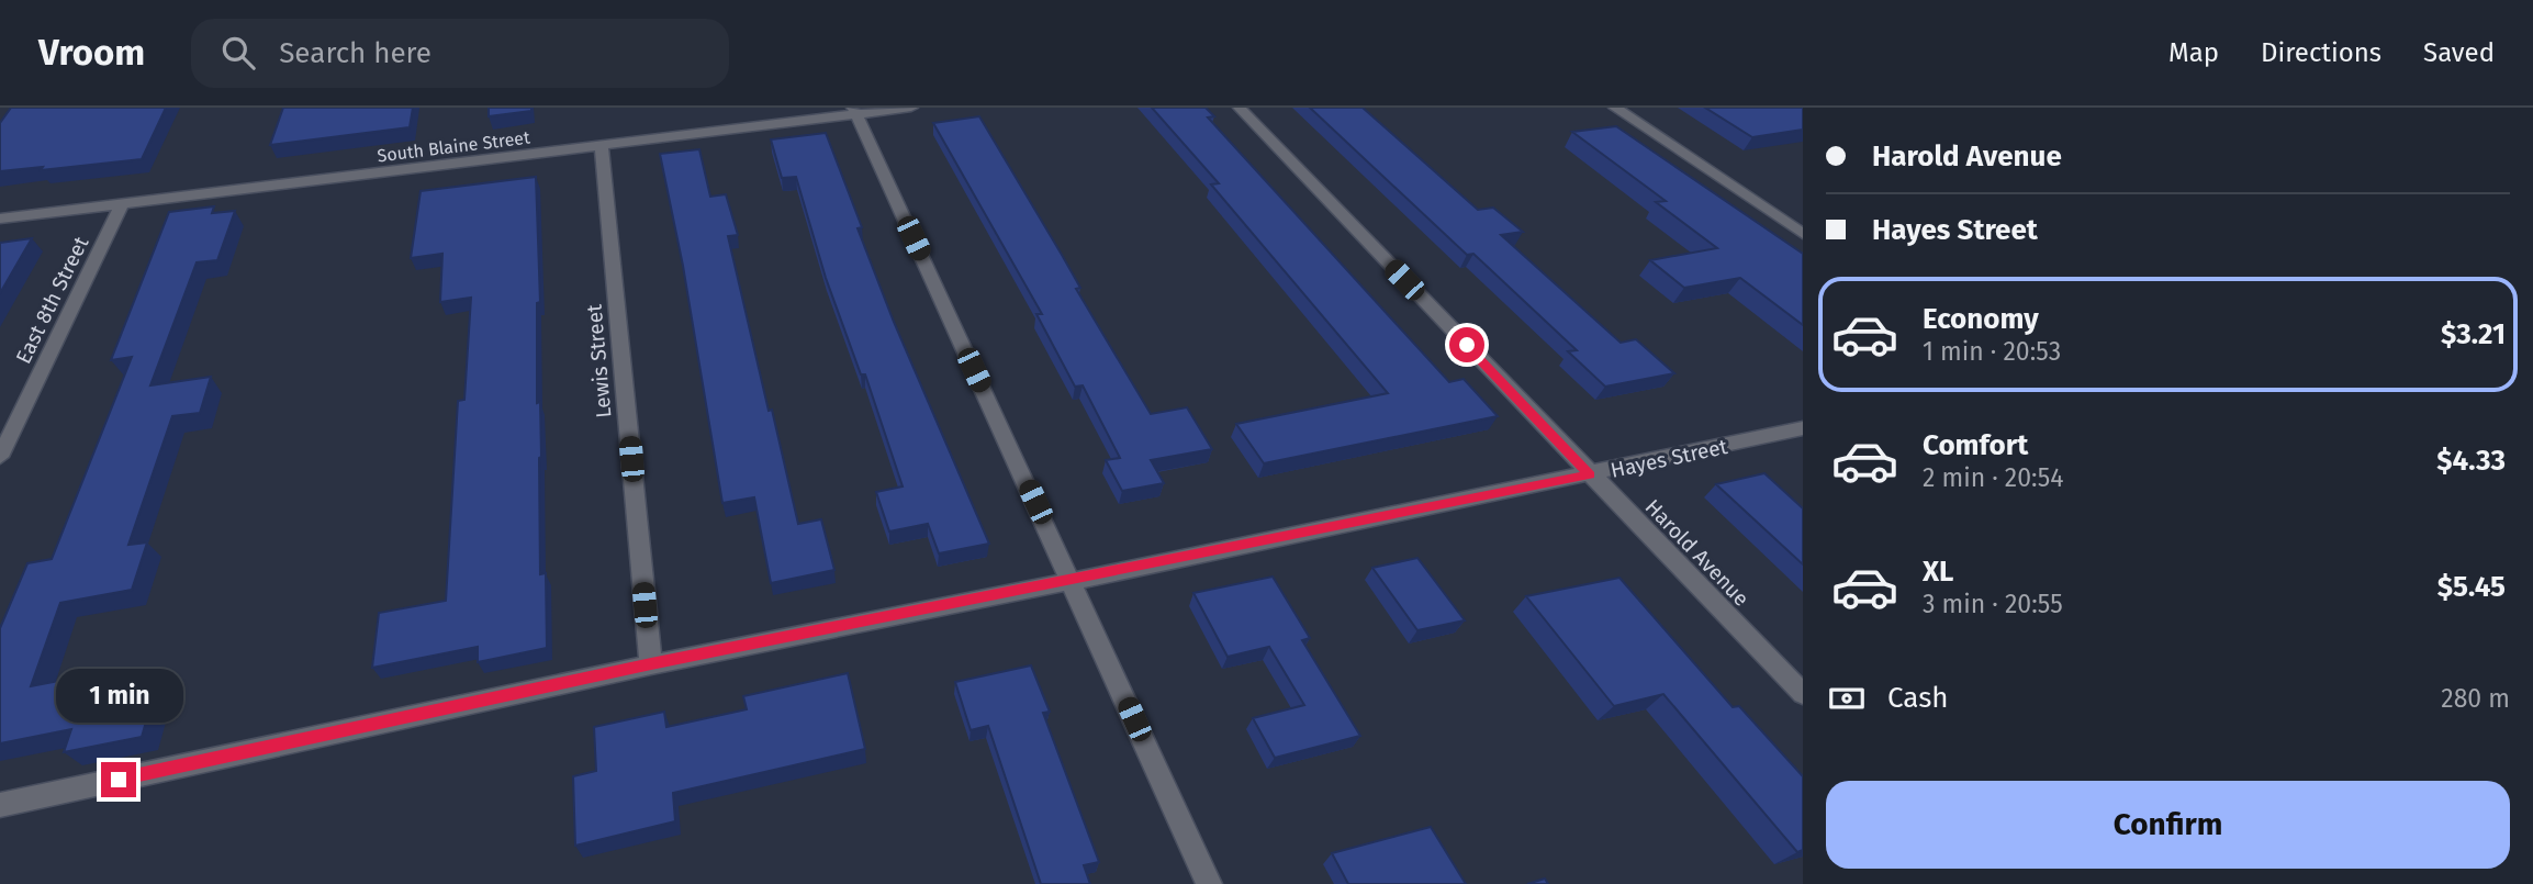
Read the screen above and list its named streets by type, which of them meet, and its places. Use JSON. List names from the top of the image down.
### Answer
{
  "streets": {
    "street": [
      "South Blaine Street",
      "East 8th Street",
      "Lewis Street",
      "Hayes Street",
      "Harold Avenue"
    ]
  },
  "crossings": [
    ["South Blaine Street", "East 8th Street"],
    ["South Blaine Street", "Lewis Street"],
    ["Lewis Street", "Hayes Street"],
    ["Hayes Street", "Harold Avenue"]
  ],
  "page": {
    "header": "Vroom",
    "search": "Search here",
    "nav": ["Map", "Directions", "Saved"],
    "banner": ["Harold Avenue", "Hayes Street"],
    "list": [
      {
        "name": "Economy",
        "note": "1 min · 20:53",
        "value": "$3.21"
      },
      {
        "name": "Comfort",
        "note": "2 min · 20:54",
        "value": "$4.33"
      },
      {
        "name": "XL",
        "note": "3 min · 20:55",
        "value": "$5.45"
      }
    ],
    "pay": ["Cash", "280 m"],
    "bubble": "1 min",
    "buttons": "Confirm"
  }
}
